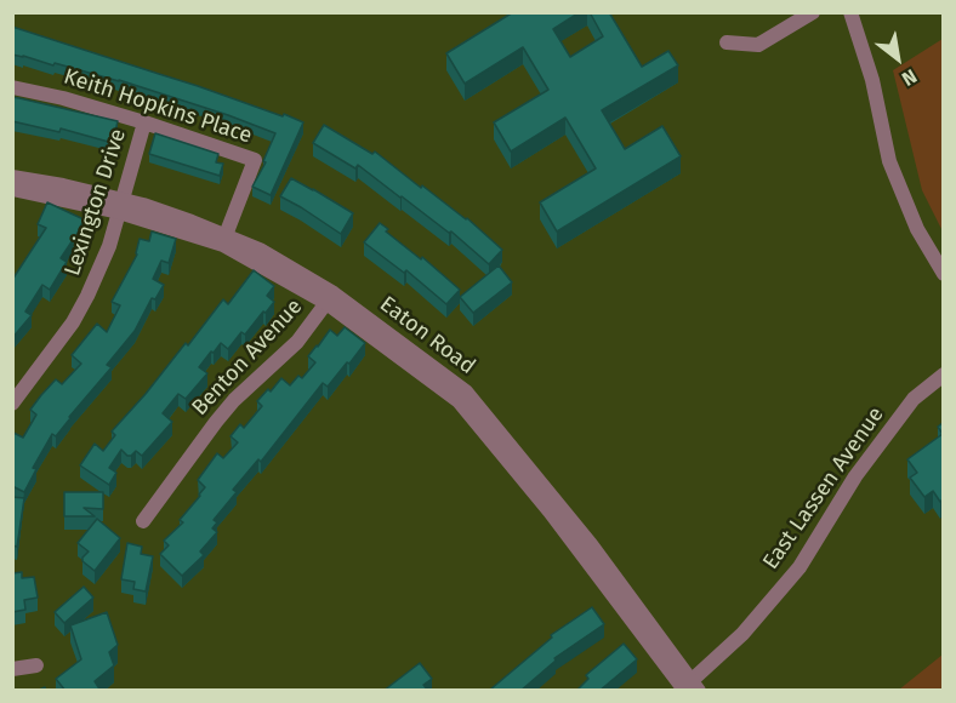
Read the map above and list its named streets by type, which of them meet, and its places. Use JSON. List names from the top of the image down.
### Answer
{
  "streets": {
    "street": [
      "Keith Hopkins Place",
      "Lexington Drive",
      "Eaton Road",
      "Benton Avenue",
      "East Lassen Avenue"
    ]
  },
  "crossings": [
    ["Keith Hopkins Place", "Lexington Drive"],
    ["Keith Hopkins Place", "Eaton Road"],
    ["Lexington Drive", "Eaton Road"],
    ["Eaton Road", "Benton Avenue"],
    ["Eaton Road", "East Lassen Avenue"]
  ],
  "north": "bottom right"
}
